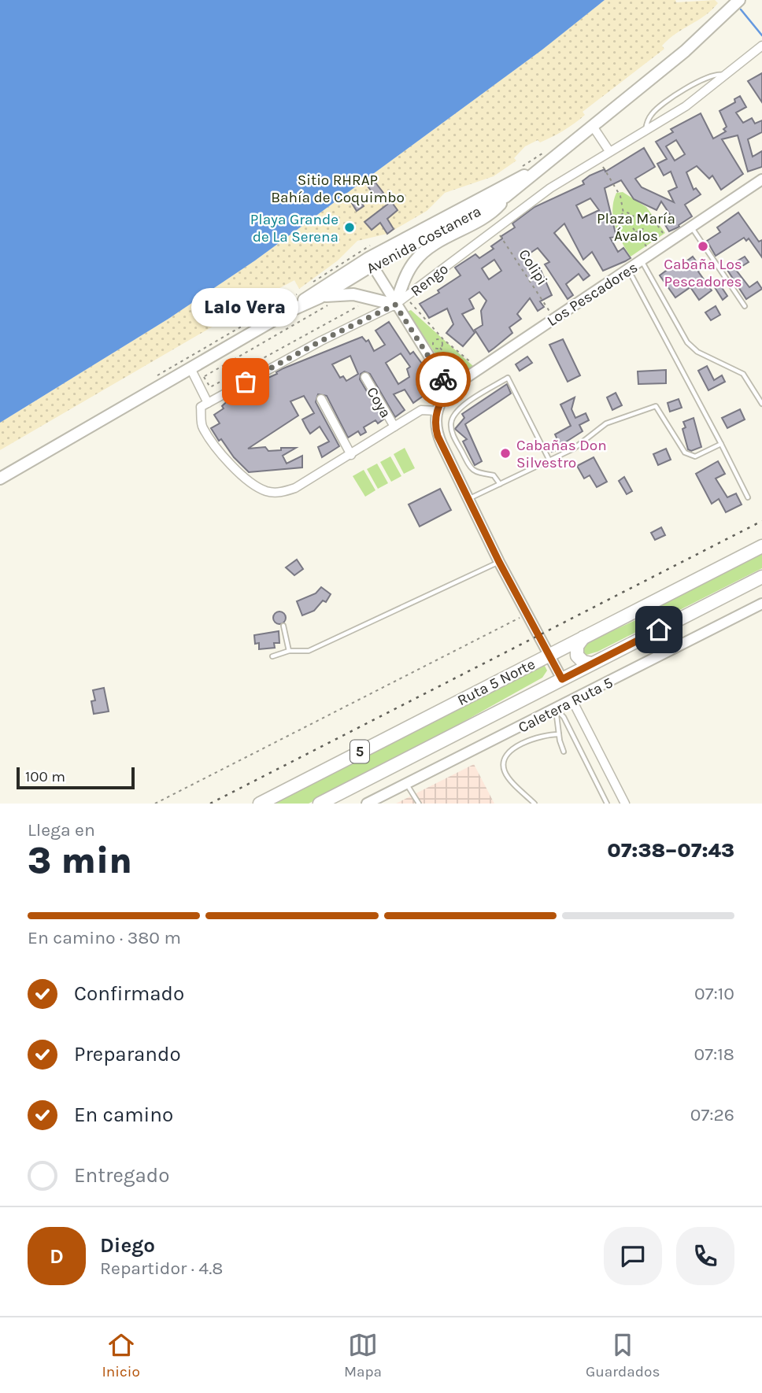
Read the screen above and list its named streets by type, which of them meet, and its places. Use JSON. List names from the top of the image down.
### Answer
{
  "streets": {
    "highway": ["Ruta 5 Norte", "5"],
    "main road": ["Avenida Costanera"],
    "street": [
      "Rengo",
      "Los Pescadores",
      "Coya",
      "Caletera Ruta 5"
    ],
    "path": ["Colipi"]
  },
  "crossings": [
    ["Colipi", "Rengo"],
    ["Colipi", "Los Pescadores"]
  ],
  "parks": ["Sitio RHRAP Bahía de Coquimbo", "Plaza María Ávalos"],
  "places": [
    "Playa Grande de La Serena",
    "Cabaña Los Pescadores",
    "Lalo Vera",
    "Cabañas Don Silvestro"
  ],
  "scale_bar": "100 m",
  "page": {
    "bubble": "Lalo Vera",
    "scale": "100 m",
    "heading": ["3 min", "Llega en", "07:38–07:43"],
    "panel": ["Diego", "Repartidor · 4.8"],
    "bar": "En camino · 380 m",
    "list": [
      ["Confirmado", "07:10"],
      ["Preparando", "07:18"],
      ["En camino", "07:26"],
      "Entregado"
    ],
    "round": "D",
    "tabs": ["Inicio", "Mapa", "Guardados"]
  }
}
